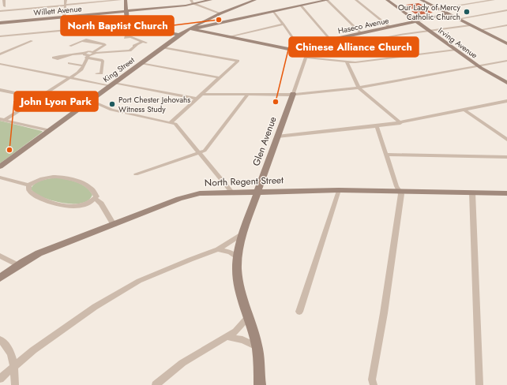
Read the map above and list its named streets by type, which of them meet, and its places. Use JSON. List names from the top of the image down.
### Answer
{
  "streets": {
    "street": [
      "Willett Avenue",
      "Haseco Avenue",
      "Irving Avenue",
      "King Street",
      "Glen Avenue",
      "North Regent Street"
    ]
  },
  "crossings": [
    ["Haseco Avenue", "Irving Avenue"],
    ["Haseco Avenue", "King Street"],
    ["Haseco Avenue", "Glen Avenue"],
    ["Glen Avenue", "North Regent Street"]
  ],
  "places": [
    "Our Lady of Mercy Catholic Church",
    "North Baptist Church",
    "Chinese Alliance Church",
    "Port Chester Jehovahs Witness Study",
    "John Lyon Park"
  ]
}
